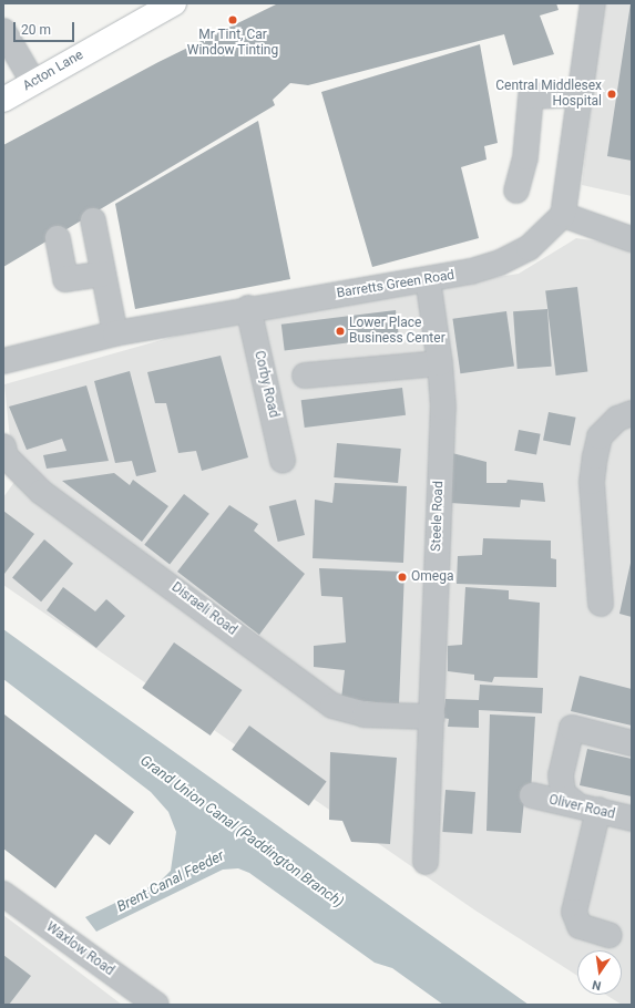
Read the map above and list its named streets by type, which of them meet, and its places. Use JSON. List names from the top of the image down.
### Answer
{
  "streets": {
    "main road": ["Acton Lane"],
    "street": [
      "Barretts Green Road",
      "Corby Road",
      "Steele Road",
      "Disraeli Road",
      "Oliver Road",
      "Waxlow Road"
    ]
  },
  "crossings": [
    ["Barretts Green Road", "Corby Road"],
    ["Barretts Green Road", "Steele Road"],
    ["Steele Road", "Disraeli Road"]
  ],
  "water": ["Grand Union Canal (Paddington Branch)", "Brent Canal Feeder"],
  "places": [
    "Mr Tint, Car Window Tinting",
    "Central Middlesex Hospital",
    "Lower Place Business Center",
    "Omega"
  ],
  "scale_bar": "20 m",
  "north": "bottom"
}
